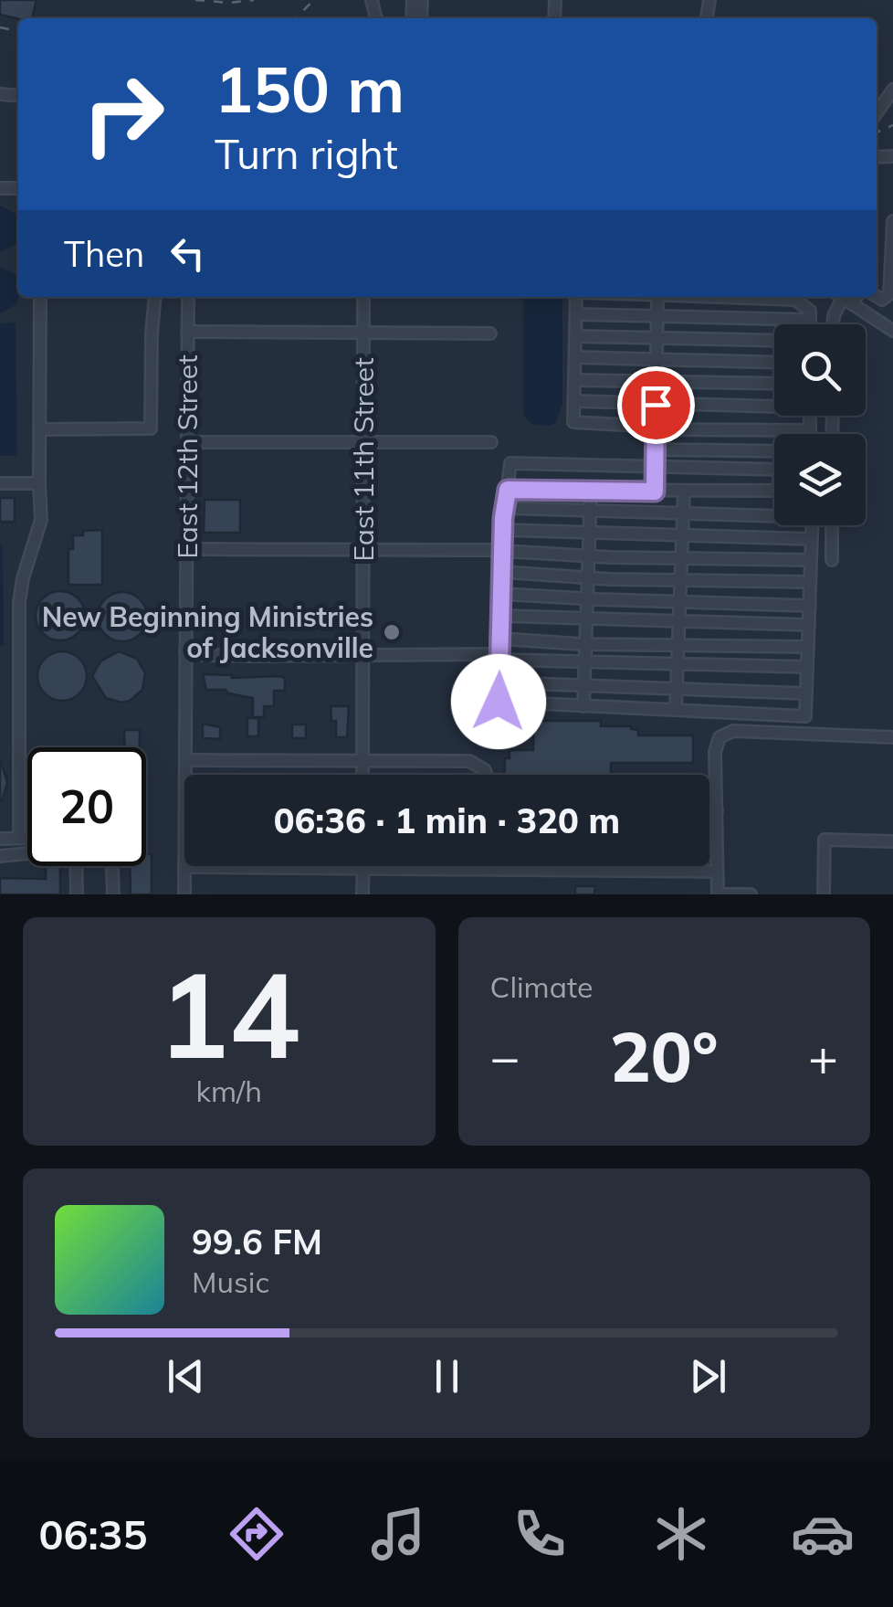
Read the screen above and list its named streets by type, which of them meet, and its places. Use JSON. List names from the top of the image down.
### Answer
{
  "streets": {
    "street": ["East 12th Street", "East 11th Street"]
  },
  "places": ["New Beginning Ministries of Jacksonville"],
  "page": {
    "turn": ["150 m", "Turn right"],
    "then": "Then",
    "limit": "20",
    "trip": "06:36 · 1 min · 320 m",
    "tile": [
      ["14", "km/h"],
      "Climate"
    ],
    "heat": ["−", "20°", "+"],
    "song": ["99.6 FM", "Music"],
    "tabs": "06:35"
  }
}
